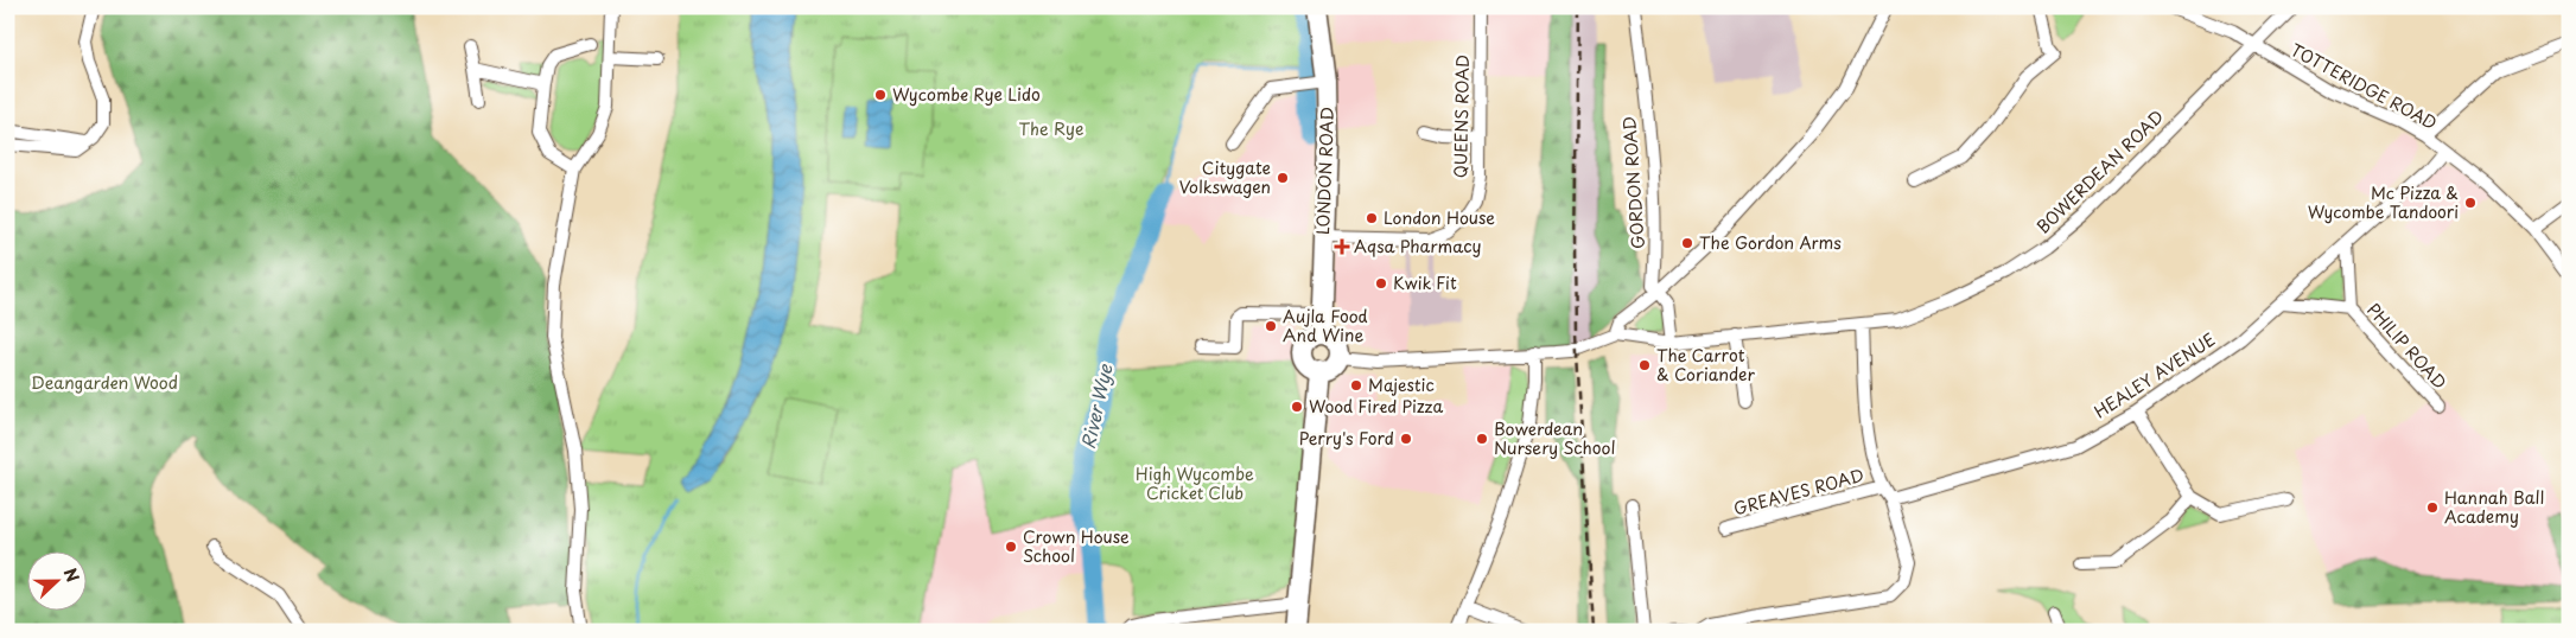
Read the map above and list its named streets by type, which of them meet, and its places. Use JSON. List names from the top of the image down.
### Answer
{
  "streets": {
    "main road": ["LONDON ROAD"],
    "street": [
      "TOTTERIDGE ROAD",
      "QUEENS ROAD",
      "BOWERDEAN ROAD",
      "GORDON ROAD",
      "PHILIP ROAD",
      "HEALEY AVENUE",
      "GREAVES ROAD"
    ]
  },
  "crossings": [
    ["TOTTERIDGE ROAD", "BOWERDEAN ROAD"],
    ["TOTTERIDGE ROAD", "HEALEY AVENUE"],
    ["QUEENS ROAD", "LONDON ROAD"],
    ["PHILIP ROAD", "HEALEY AVENUE"]
  ],
  "water": ["River Wye"],
  "parks": ["The Rye", "Deangarden Wood", "High Wycombe Cricket Club"],
  "places": {
    "other": [
      "Wycombe Rye Lido",
      "Citygate Volkswagen",
      "Mc Pizza & Wycombe Tandoori",
      "London House",
      "The Gordon Arms",
      "Kwik Fit",
      "Aujla Food And Wine",
      "The Carrot & Coriander",
      "Majestic",
      "Wood Fired Pizza",
      "Perry's Ford",
      "Bowerdean Nursery School",
      "Hannah Ball Academy",
      "Crown House School"
    ],
    "health": ["Aqsa Pharmacy"]
  },
  "north": "right"
}
